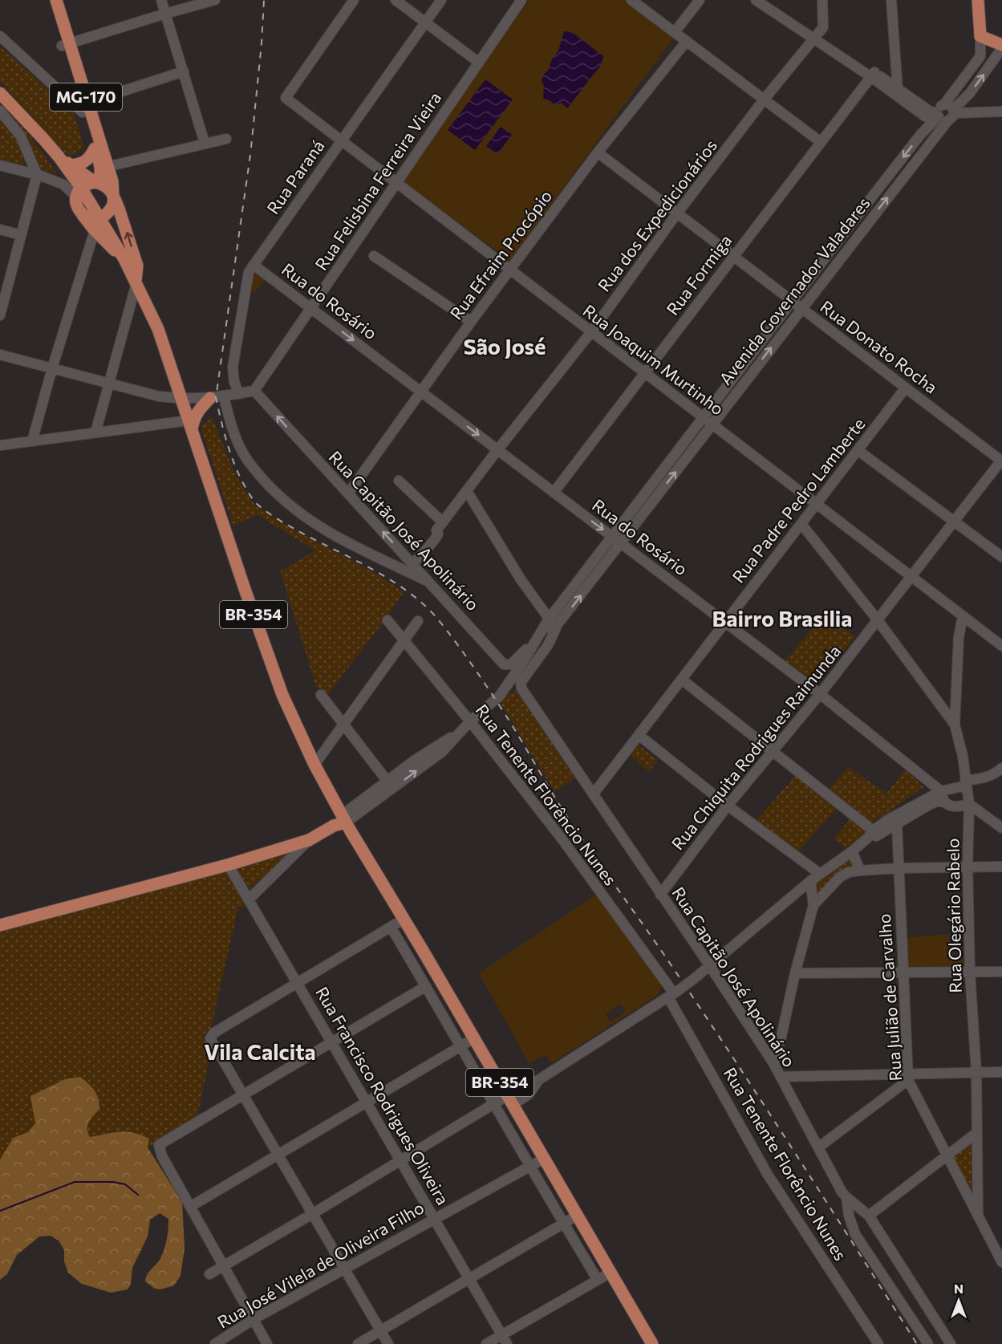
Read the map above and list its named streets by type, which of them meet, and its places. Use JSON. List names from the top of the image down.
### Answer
{
  "streets": {
    "main road": ["MG-170", "BR-354"],
    "street": [
      "Rua Paraná",
      "Rua Felisbina Ferreira Vieira",
      "Rua dos Expedicionários",
      "Rua Efraim Procópio",
      "Rua Formiga",
      "Avenida Governador Valadares",
      "Rua do Rosário",
      "Rua Donato Rocha",
      "Rua Joaquim Murtinho",
      "Rua Padre Pedro Lamberte",
      "Rua Capitão José Apolinário",
      "Rua Chiquita Rodrigues Raimunda",
      "Rua Tenente Florêncio Nunes",
      "Rua Olegário Rabelo",
      "Rua Julião de Carvalho",
      "Rua Francisco Rodrigues Oliveira",
      "Rua José Vilela de Oliveira Filho"
    ]
  },
  "crossings": [
    ["Rua Paraná", "Rua do Rosário"],
    ["Rua Paraná", "Rua Joaquim Murtinho"],
    ["Rua Felisbina Ferreira Vieira", "Rua do Rosário"],
    ["Rua Felisbina Ferreira Vieira", "Rua Joaquim Murtinho"],
    ["Rua Felisbina Ferreira Vieira", "Rua Capitão José Apolinário"],
    ["Rua dos Expedicionários", "Rua do Rosário"],
    ["Rua dos Expedicionários", "Rua Donato Rocha"],
    ["Rua dos Expedicionários", "Rua Joaquim Murtinho"],
    ["Rua dos Expedicionários", "Rua Capitão José Apolinário"],
    ["Rua Efraim Procópio", "Rua do Rosário"],
    ["Rua Efraim Procópio", "Rua Donato Rocha"],
    ["Rua Efraim Procópio", "Rua Joaquim Murtinho"],
    ["Rua Efraim Procópio", "Rua Capitão José Apolinário"],
    ["Rua Formiga", "Rua do Rosário"],
    ["Rua Formiga", "Rua Donato Rocha"],
    ["Rua Formiga", "Rua Joaquim Murtinho"],
    ["Avenida Governador Valadares", "Rua do Rosário"],
    ["Avenida Governador Valadares", "Rua Donato Rocha"],
    ["Avenida Governador Valadares", "Rua Joaquim Murtinho"],
    ["Avenida Governador Valadares", "Rua Capitão José Apolinário"],
    ["Avenida Governador Valadares", "BR-354"],
    ["Avenida Governador Valadares", "Rua Tenente Florêncio Nunes"],
    ["Rua do Rosário", "Rua Padre Pedro Lamberte"],
    ["Rua do Rosário", "Rua Chiquita Rodrigues Raimunda"],
    ["Rua Donato Rocha", "Rua Padre Pedro Lamberte"],
    ["Rua Donato Rocha", "Rua Chiquita Rodrigues Raimunda"],
    ["Rua Joaquim Murtinho", "Rua Padre Pedro Lamberte"],
    ["Rua Joaquim Murtinho", "Rua Chiquita Rodrigues Raimunda"],
    ["Rua Joaquim Murtinho", "Rua Olegário Rabelo"],
    ["Rua Padre Pedro Lamberte", "Rua Capitão José Apolinário"],
    ["Rua Capitão José Apolinário", "Rua Chiquita Rodrigues Raimunda"],
    ["BR-354", "Rua José Vilela de Oliveira Filho"],
    ["Rua Olegário Rabelo", "Rua Julião de Carvalho"],
    ["Rua Francisco Rodrigues Oliveira", "Rua José Vilela de Oliveira Filho"]
  ],
  "districts": ["São José", "Bairro Brasilia", "Vila Calcita"],
  "north": "top"
}
